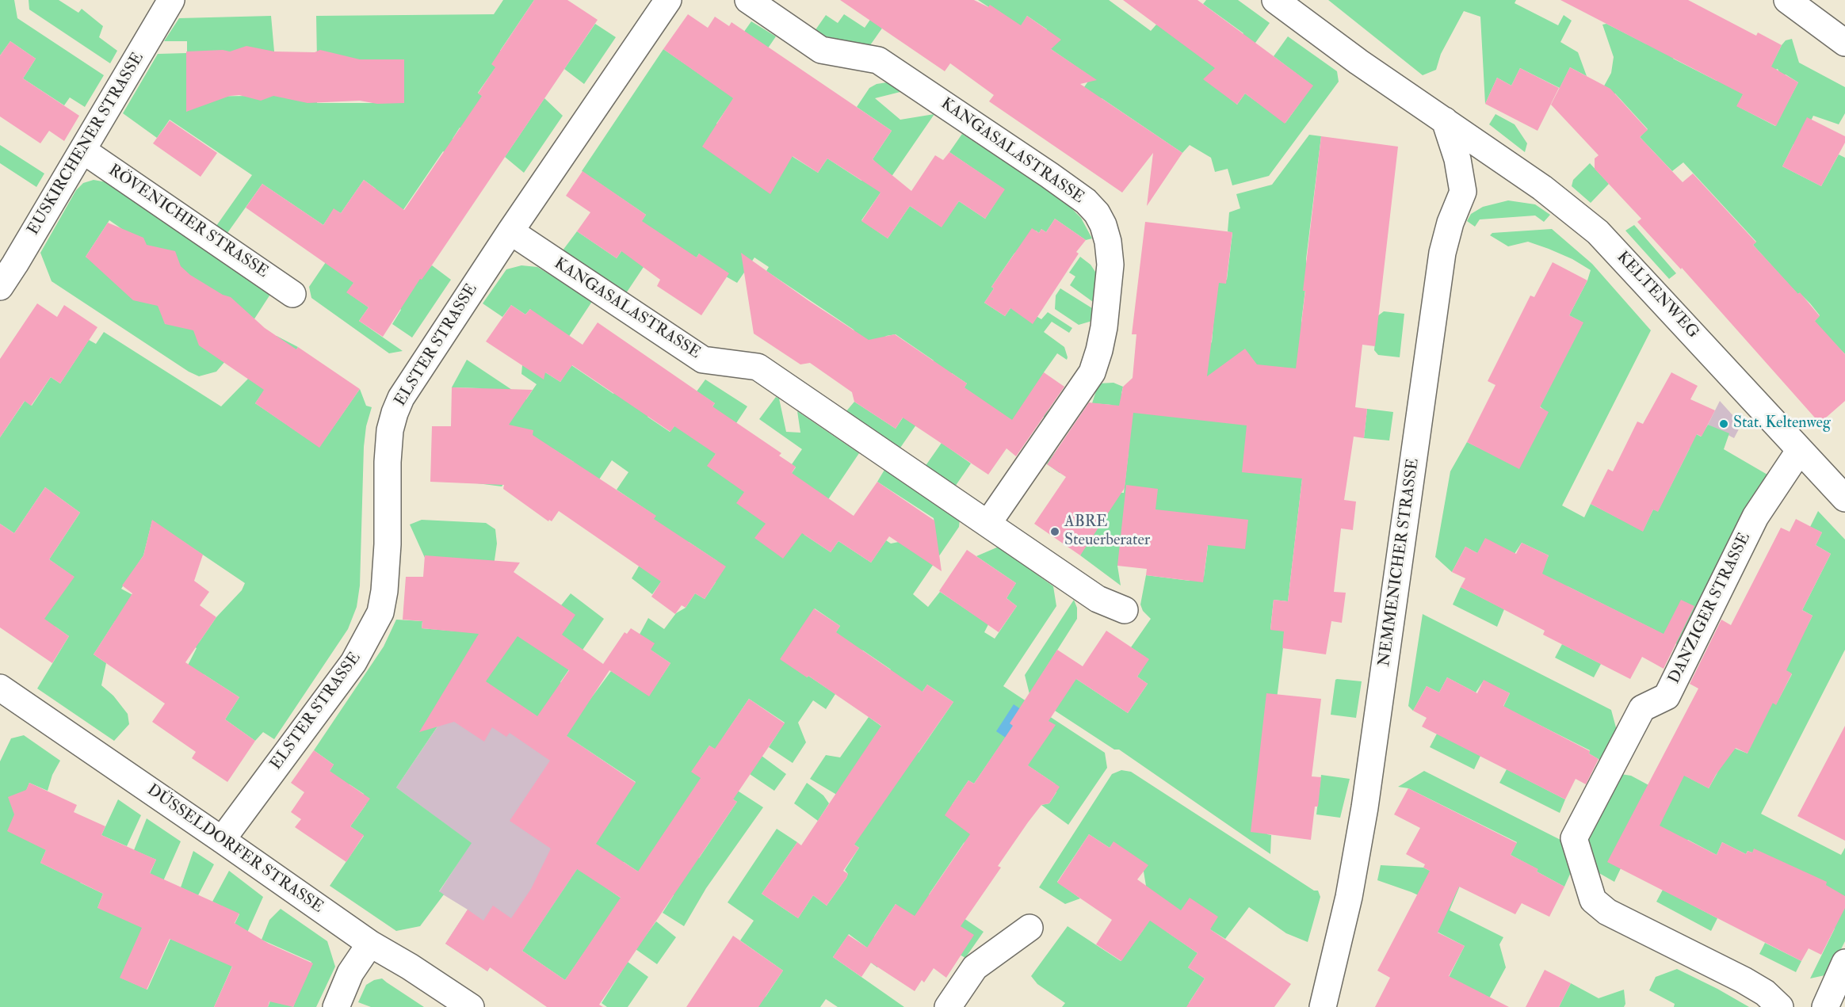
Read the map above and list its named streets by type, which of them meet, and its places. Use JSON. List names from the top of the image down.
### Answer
{
  "streets": {
    "street": [
      "EUSKIRCHENER STRASSE",
      "KANGASALASTRASSE",
      "RÖVENICHER STRASSE",
      "KELTENWEG",
      "ELSTER STRASSE",
      "NEMMENICHER STRASSE",
      "DANZIGER STRASSE",
      "DÜSSELDORFER STRASSE"
    ]
  },
  "crossings": [
    ["EUSKIRCHENER STRASSE", "RÖVENICHER STRASSE"],
    ["KANGASALASTRASSE", "ELSTER STRASSE"],
    ["KELTENWEG", "NEMMENICHER STRASSE"],
    ["KELTENWEG", "DANZIGER STRASSE"],
    ["ELSTER STRASSE", "DÜSSELDORFER STRASSE"]
  ],
  "places": ["Stat. Keltenweg", "ABRE Steuerberater"]
}
